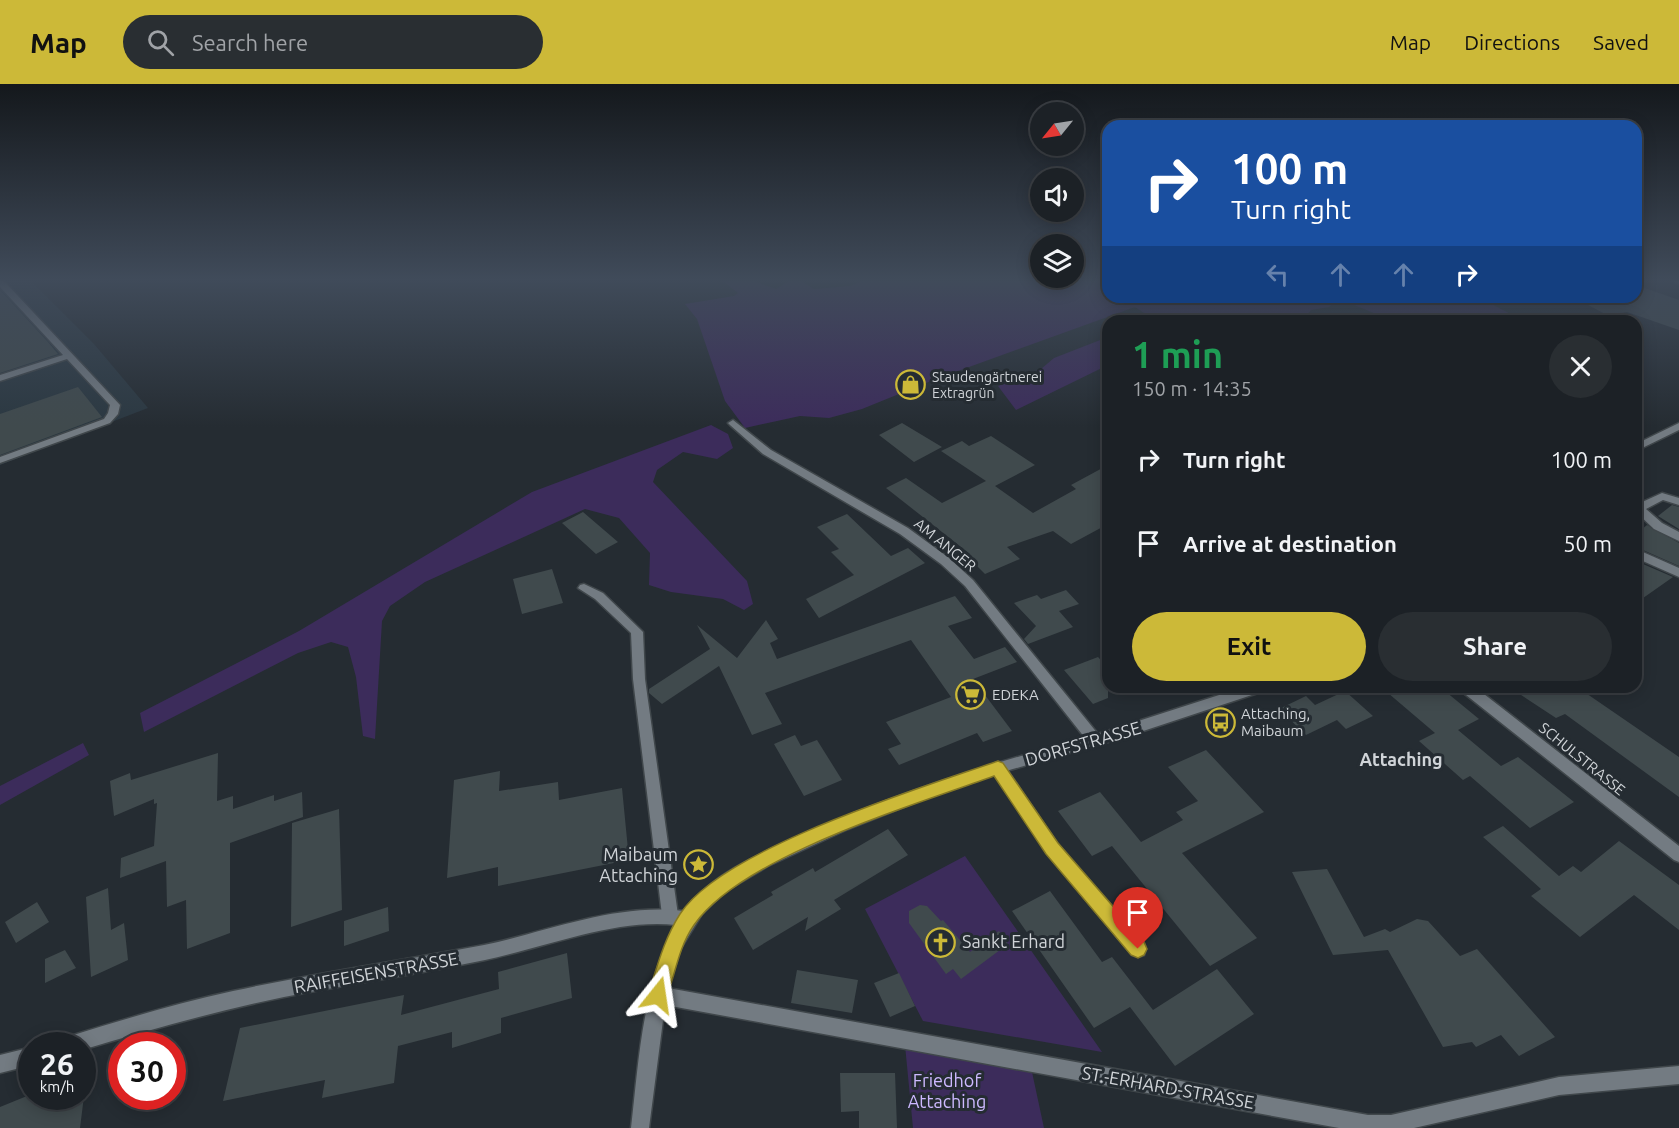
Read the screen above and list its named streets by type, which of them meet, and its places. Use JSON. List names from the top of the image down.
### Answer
{
  "streets": {
    "street": [
      "AM ANGER",
      "DORFSTRASSE",
      "SCHULSTRASSE",
      "RAIFFEISENSTRASSE",
      "ST.-ERHARD-STRASSE"
    ]
  },
  "crossings": [
    ["AM ANGER", "DORFSTRASSE"],
    ["DORFSTRASSE", "RAIFFEISENSTRASSE"],
    ["DORFSTRASSE", "ST.-ERHARD-STRASSE"]
  ],
  "districts": ["Attaching"],
  "parks": ["Friedhof Attaching"],
  "places": {
    "shop": ["Staudengärtnerei Extragrün"],
    "supermarket": ["EDEKA"],
    "bus stop": ["Attaching, Maibaum"],
    "place": ["Maibaum Attaching"],
    "church": ["Sankt Erhard"]
  },
  "north": "bottom left",
  "page": {
    "header": "Map",
    "search": "Search here",
    "nav": ["Map", "Directions", "Saved"],
    "turn": ["100 m", "Turn right"],
    "heading": ["1 min", "150 m · 14:35"],
    "list": [
      {
        "name": "Turn right",
        "value": "100 m"
      },
      {
        "name": "Arrive at destination",
        "value": "50 m"
      }
    ],
    "buttons": ["Exit", "Share"],
    "speed": "26 km/h",
    "limit": "30"
  }
}
